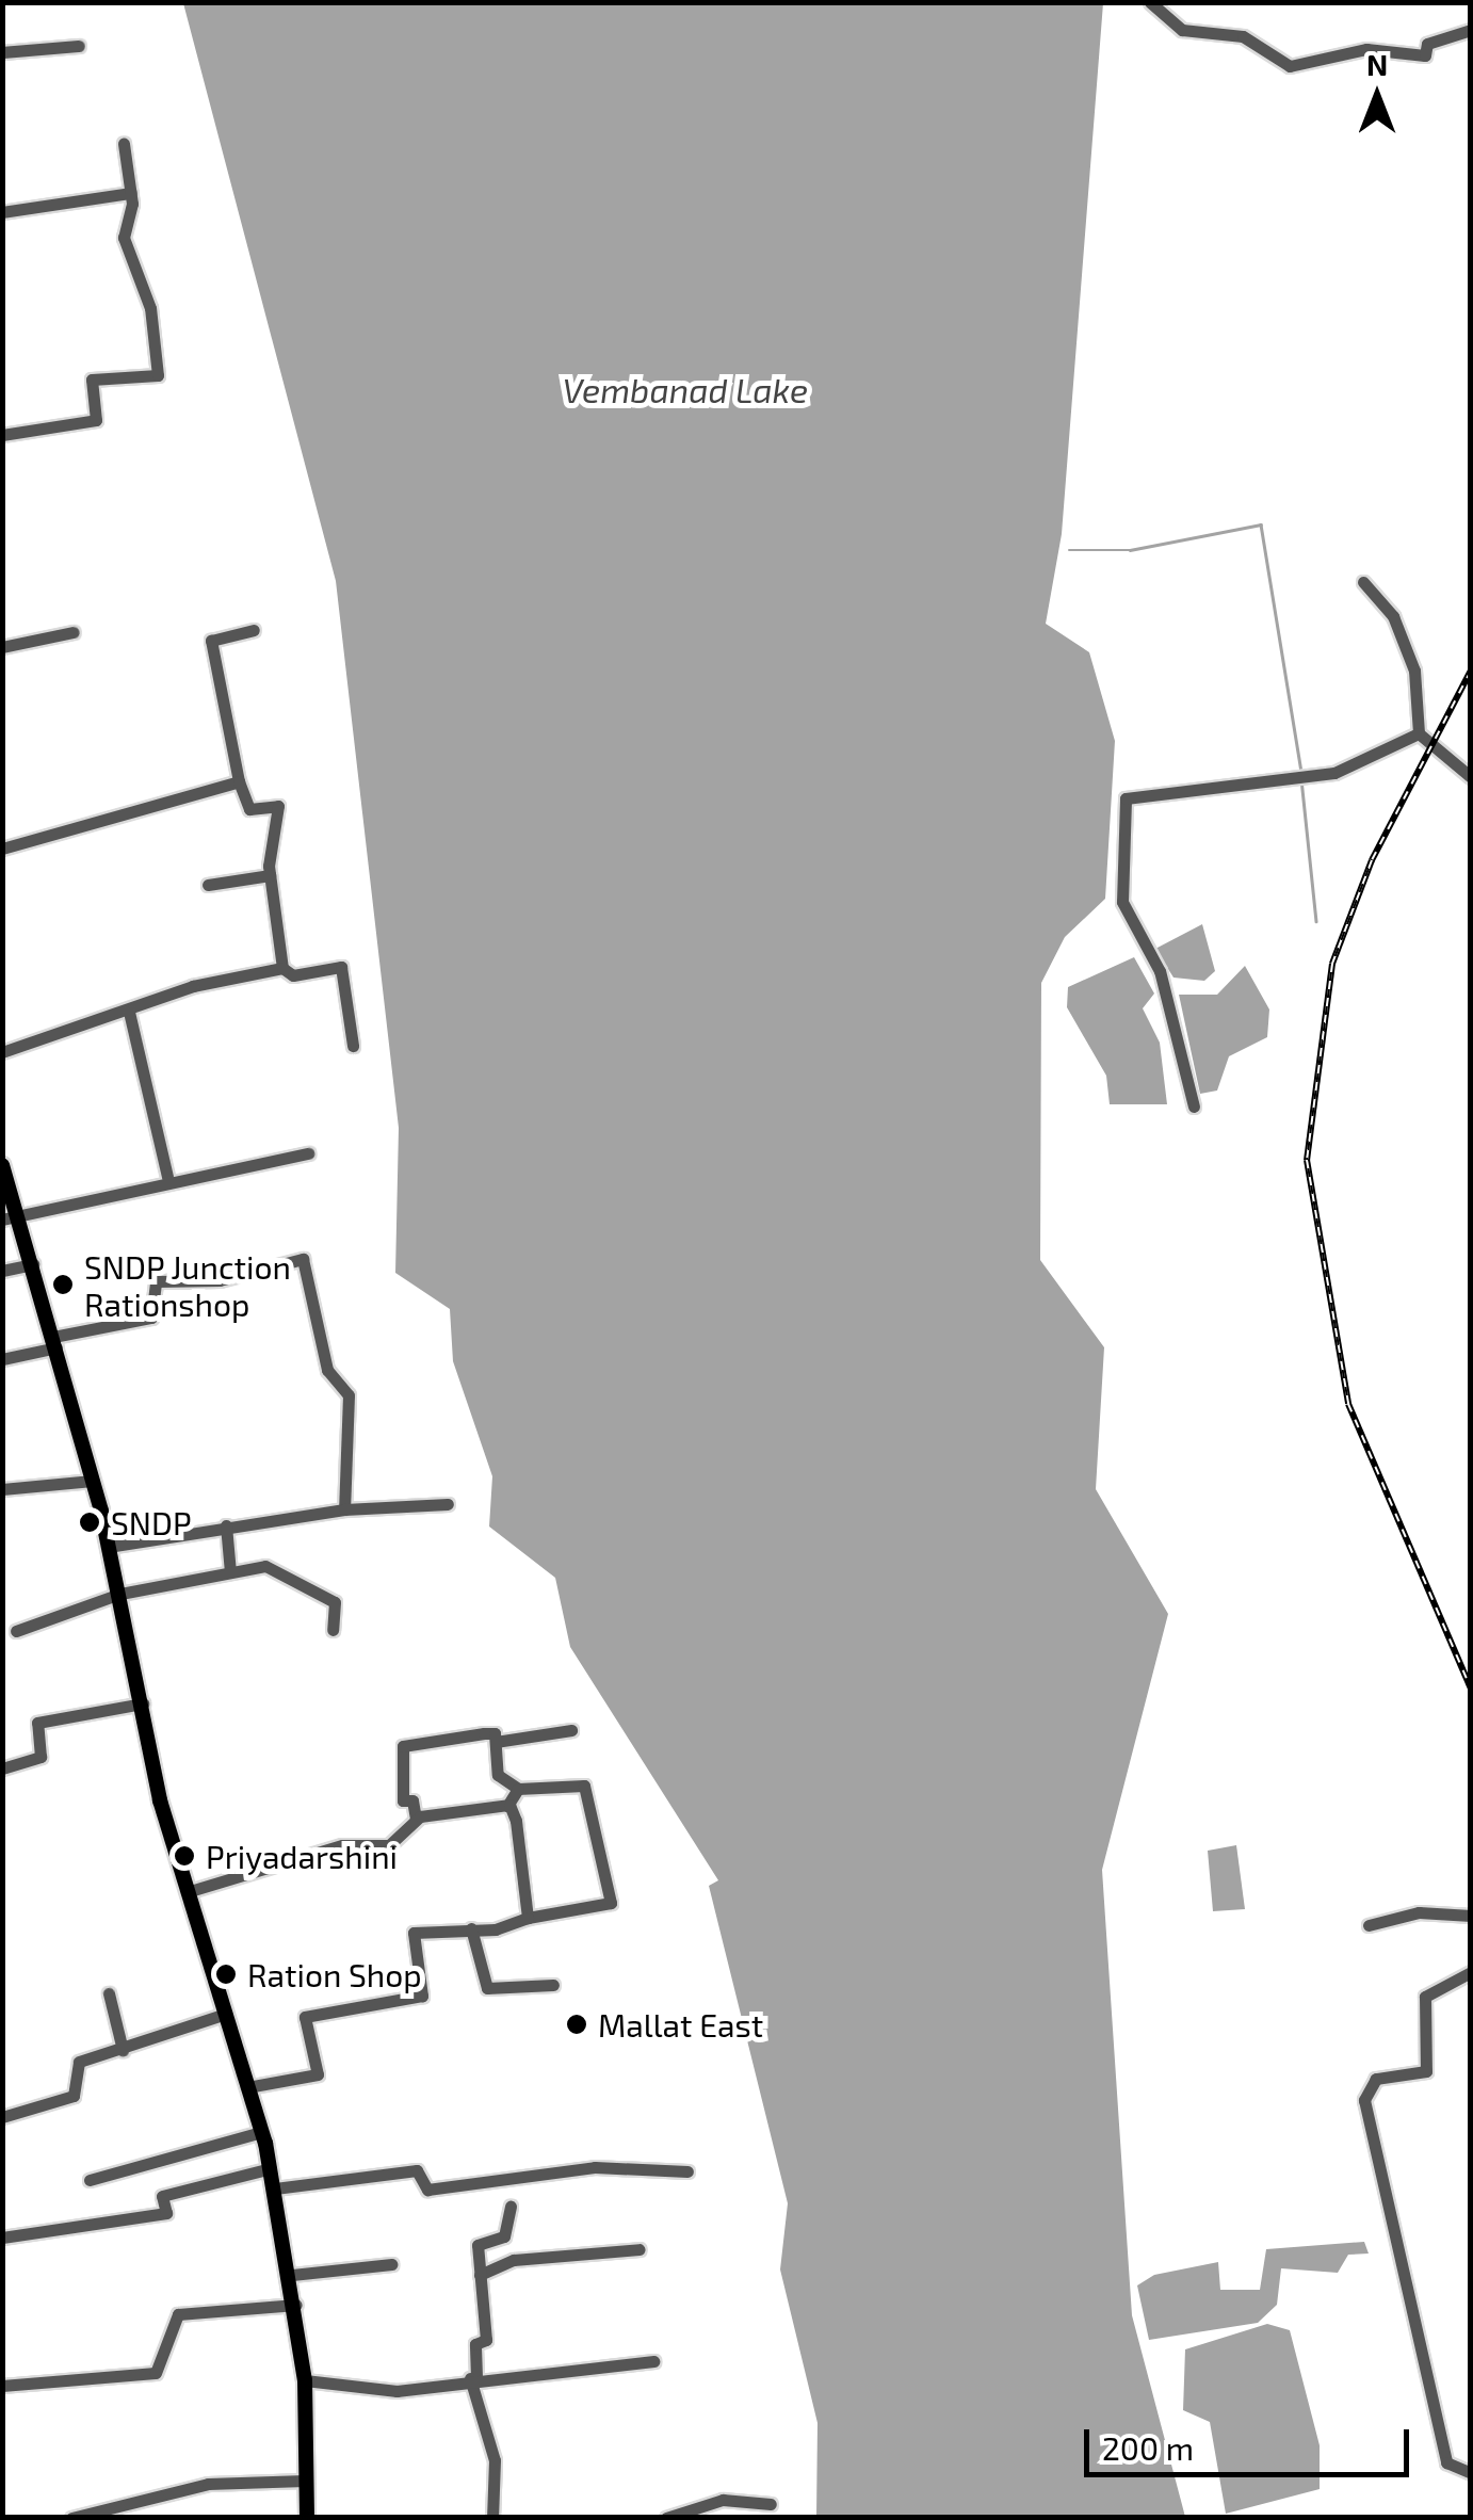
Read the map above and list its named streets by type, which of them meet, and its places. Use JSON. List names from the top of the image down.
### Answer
{
  "water": ["Vembanad Lake"],
  "places": [
    "SNDP Junction Rationshop",
    "SNDP",
    "Priyadarshini",
    "Ration Shop",
    "Mallat East"
  ],
  "scale_bar": "200 m",
  "north": "top"
}
